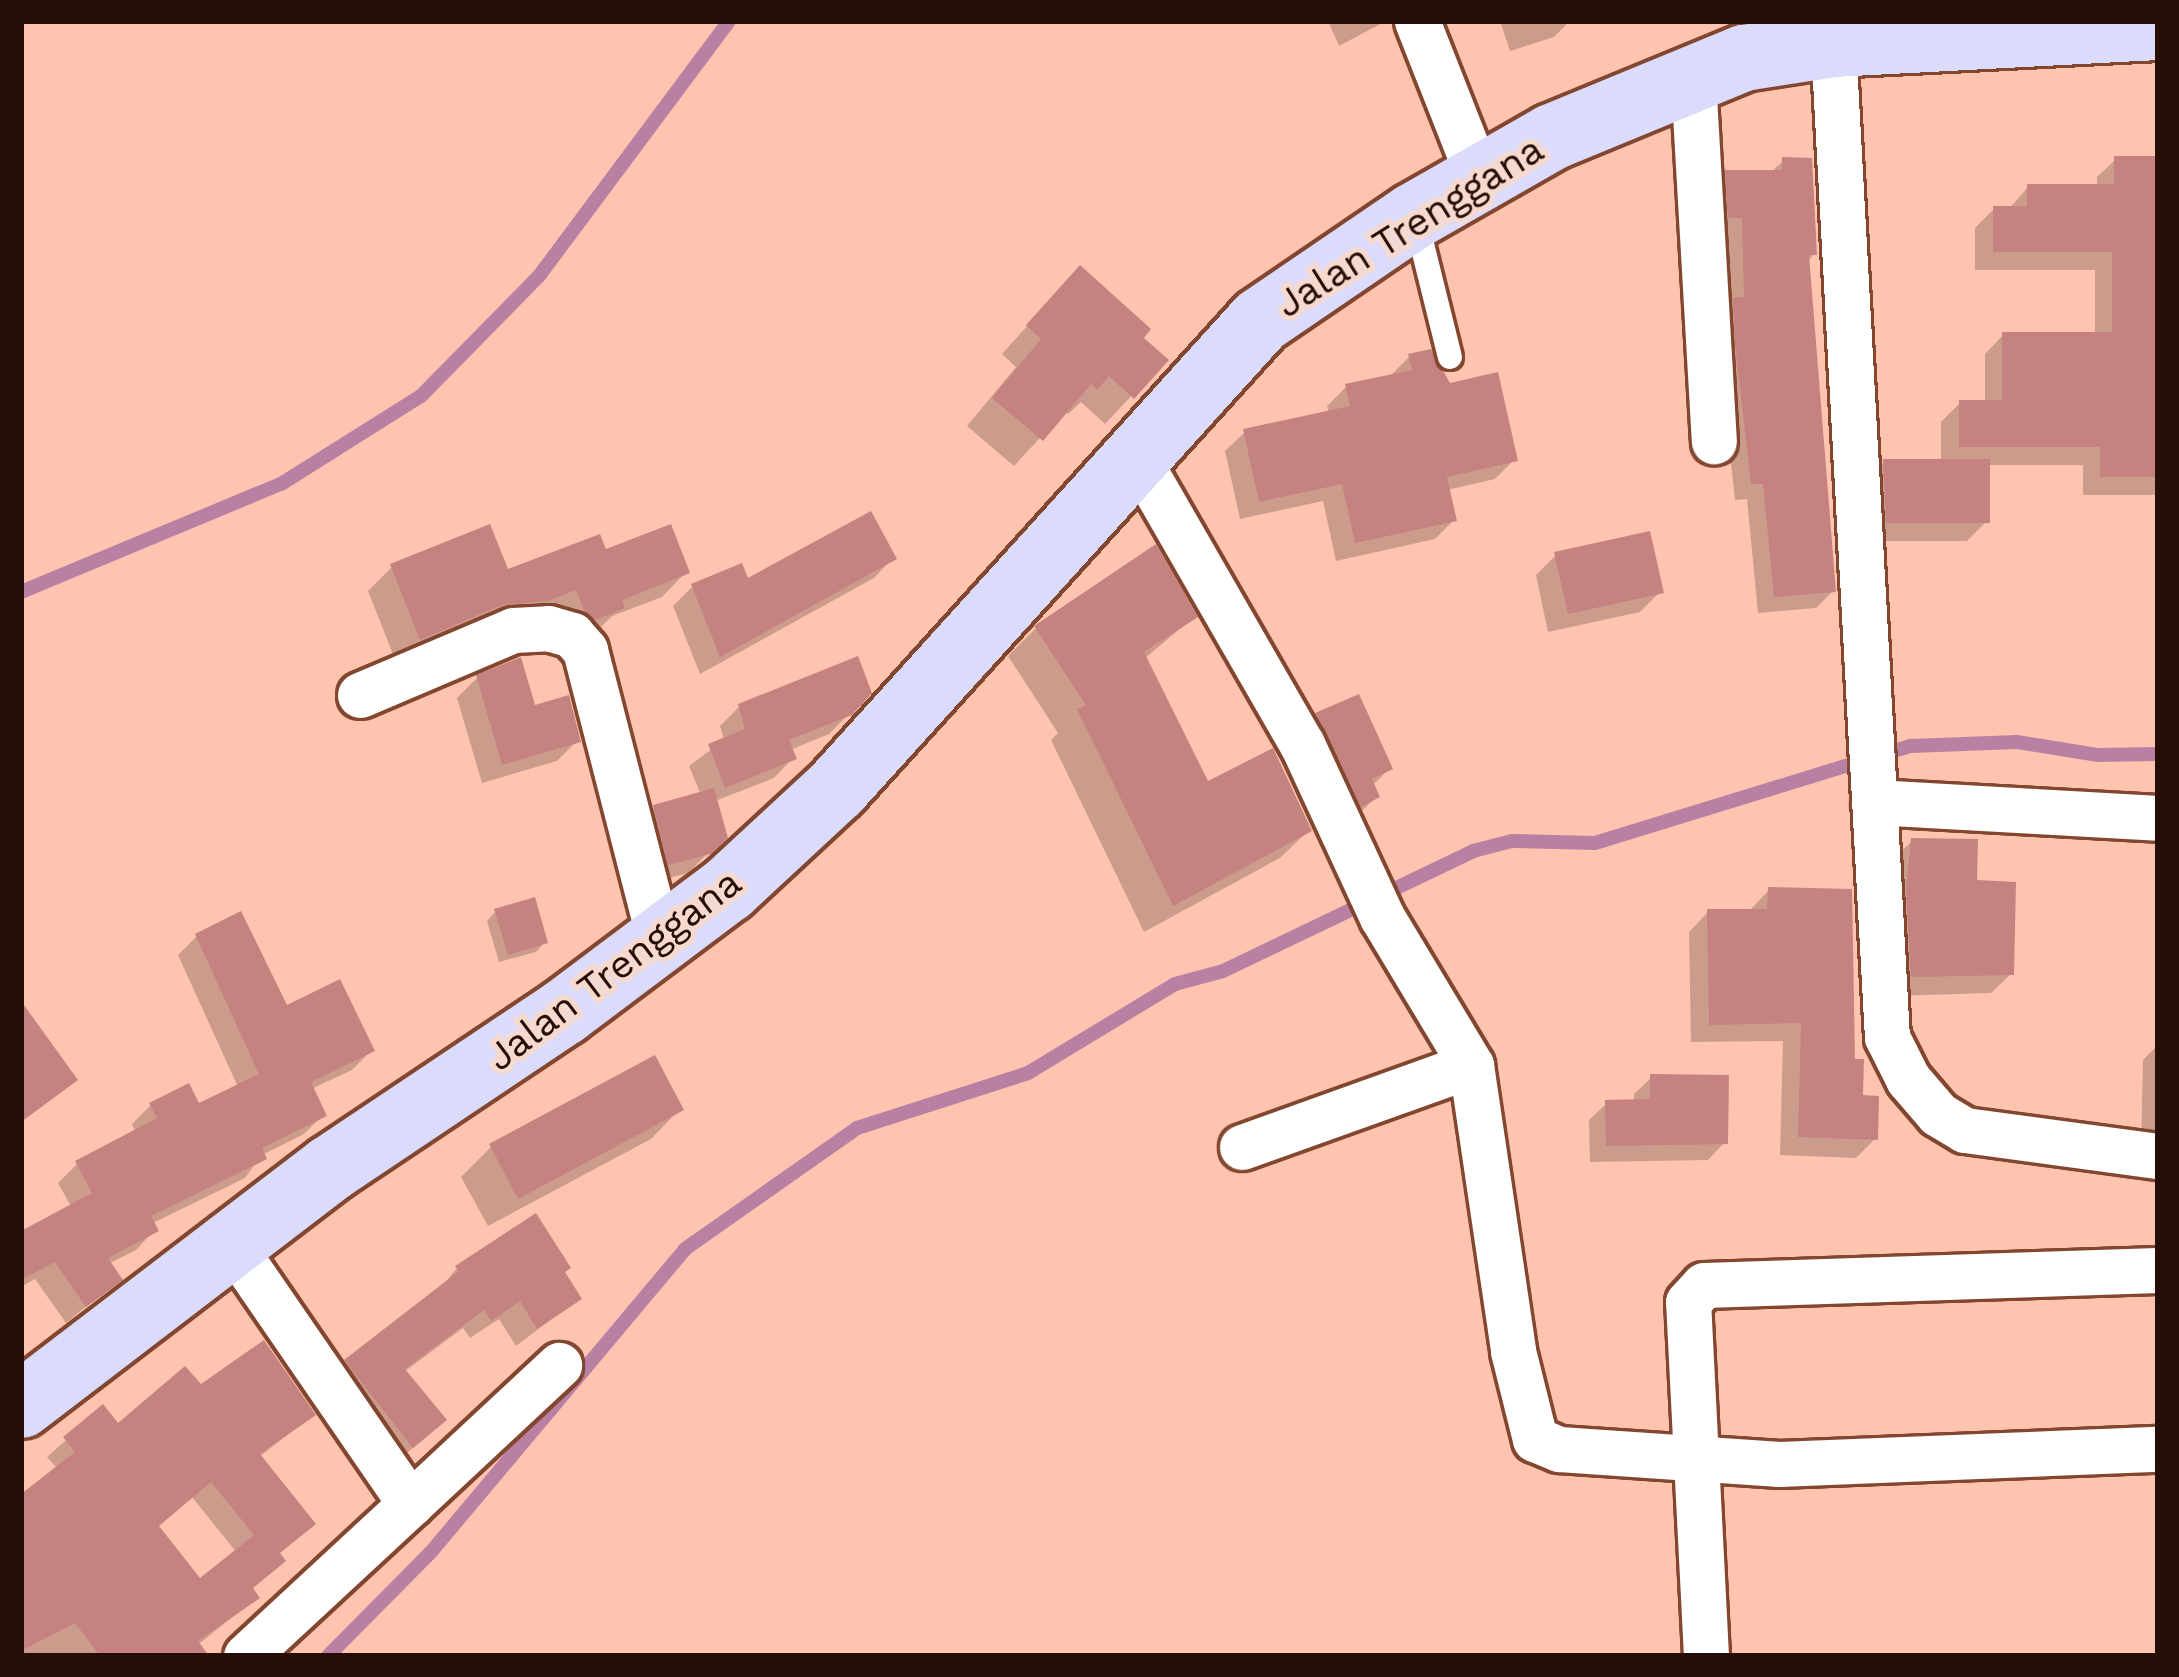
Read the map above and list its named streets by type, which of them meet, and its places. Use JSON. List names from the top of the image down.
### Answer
{
  "streets": {
    "main road": ["Jalan Trenggana"]
  }
}
